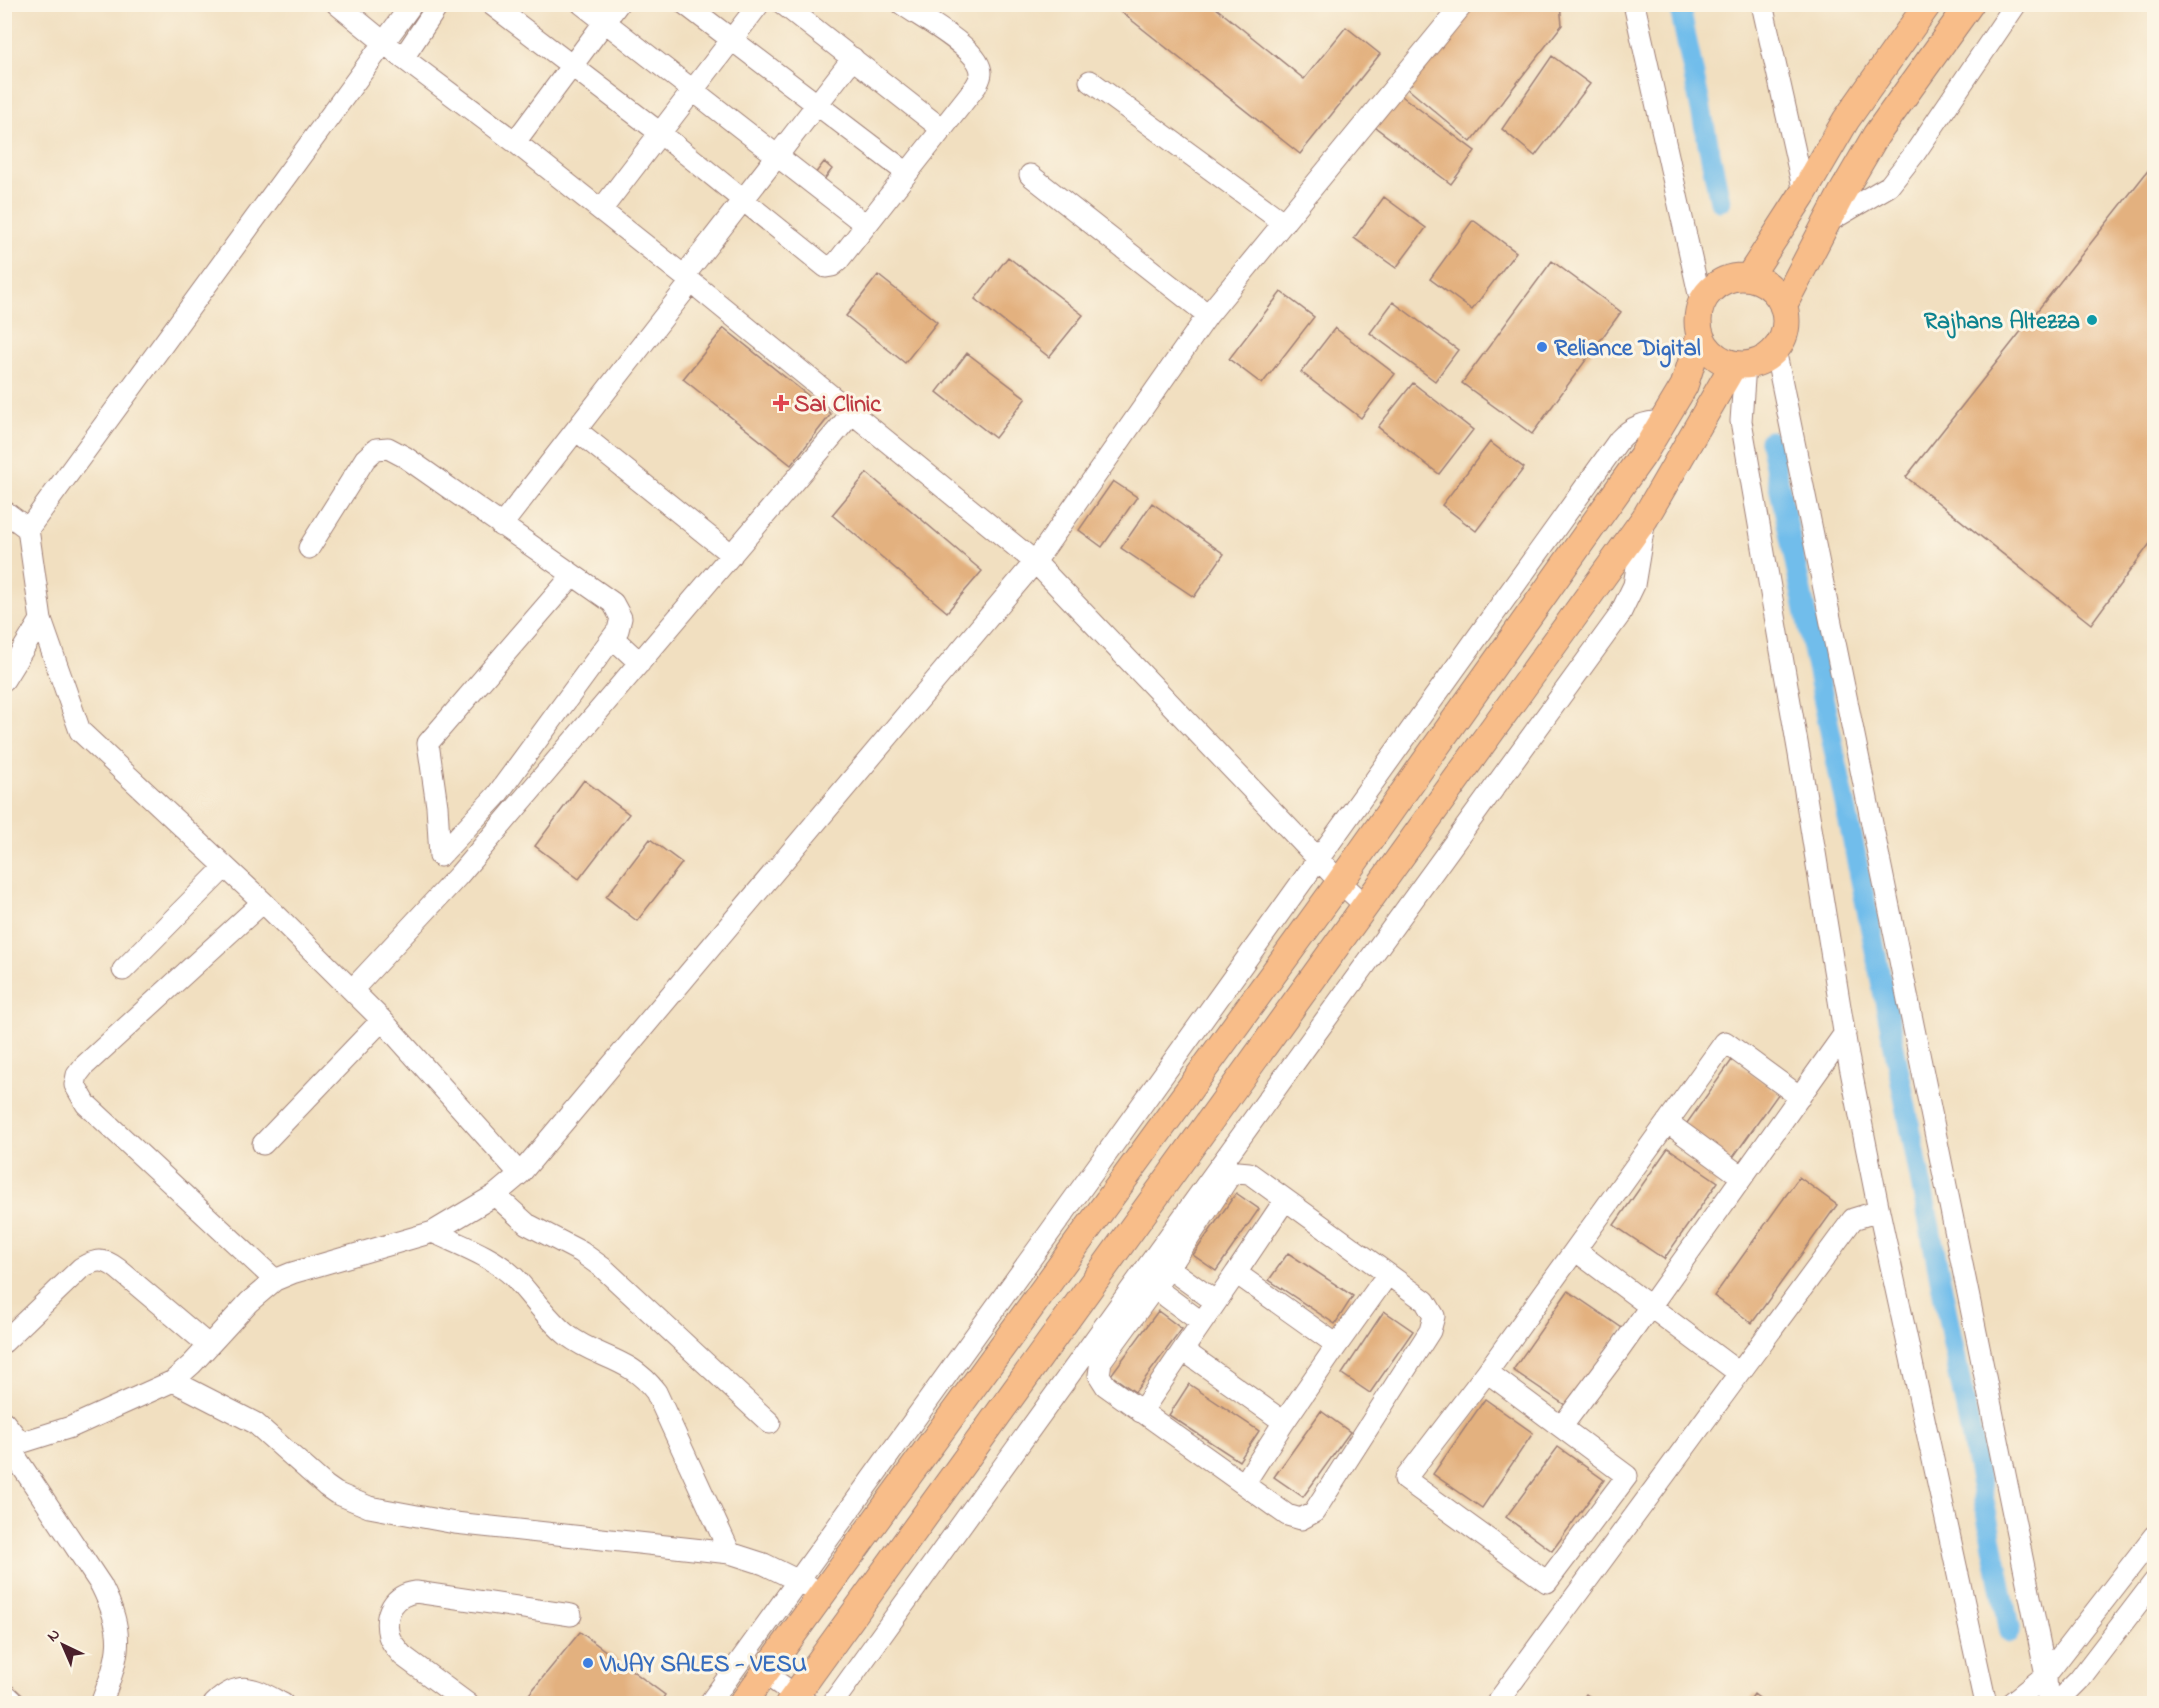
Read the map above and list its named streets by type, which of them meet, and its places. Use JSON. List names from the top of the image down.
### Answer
{
  "places": {
    "other": ["Rajhans Altezza", "Reliance Digital", "VIJAY SALES - VESU"],
    "health": ["Sai Clinic"]
  },
  "north": "top left"
}
